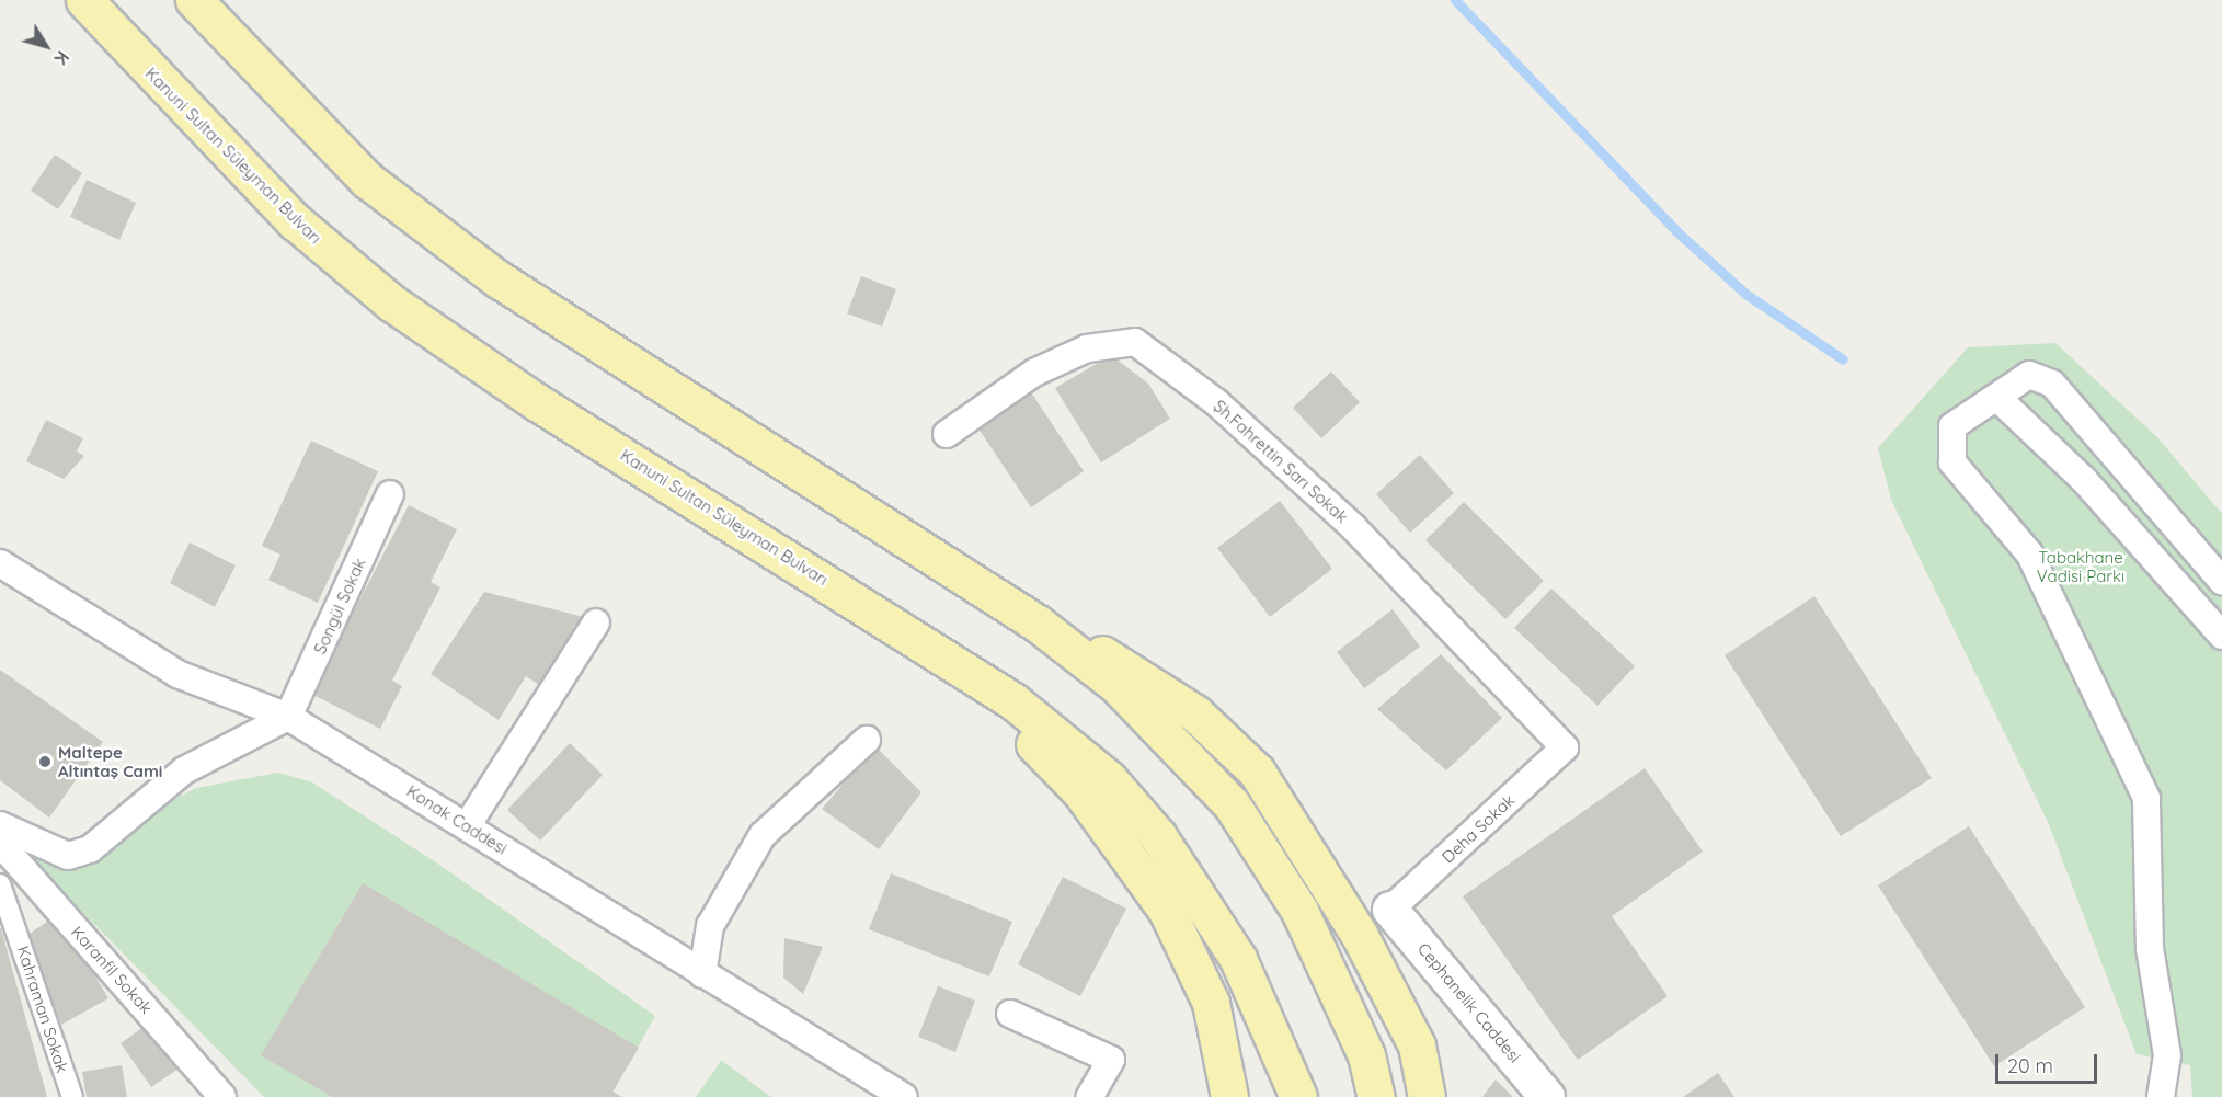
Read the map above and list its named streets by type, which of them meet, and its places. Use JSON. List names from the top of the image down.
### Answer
{
  "streets": {
    "main road": ["Kanuni Sultan Süleyman Bulvarı"],
    "street": [
      "Şh.Fahrettin Sarı Sokak",
      "Songül Sokak",
      "Konak Caddesi",
      "Deha Sokak",
      "Karanfil Sokak",
      "Cephanelik Caddesi",
      "Kahraman Sokak"
    ]
  },
  "crossings": [
    ["Şh.Fahrettin Sarı Sokak", "Deha Sokak"],
    ["Songül Sokak", "Konak Caddesi"],
    ["Deha Sokak", "Cephanelik Caddesi"]
  ],
  "parks": ["Tabakhane Vadisi Parkı"],
  "places": ["Maltepe Altıntaş Cami"],
  "scale_bar": "20 m",
  "north": "bottom right"
}
